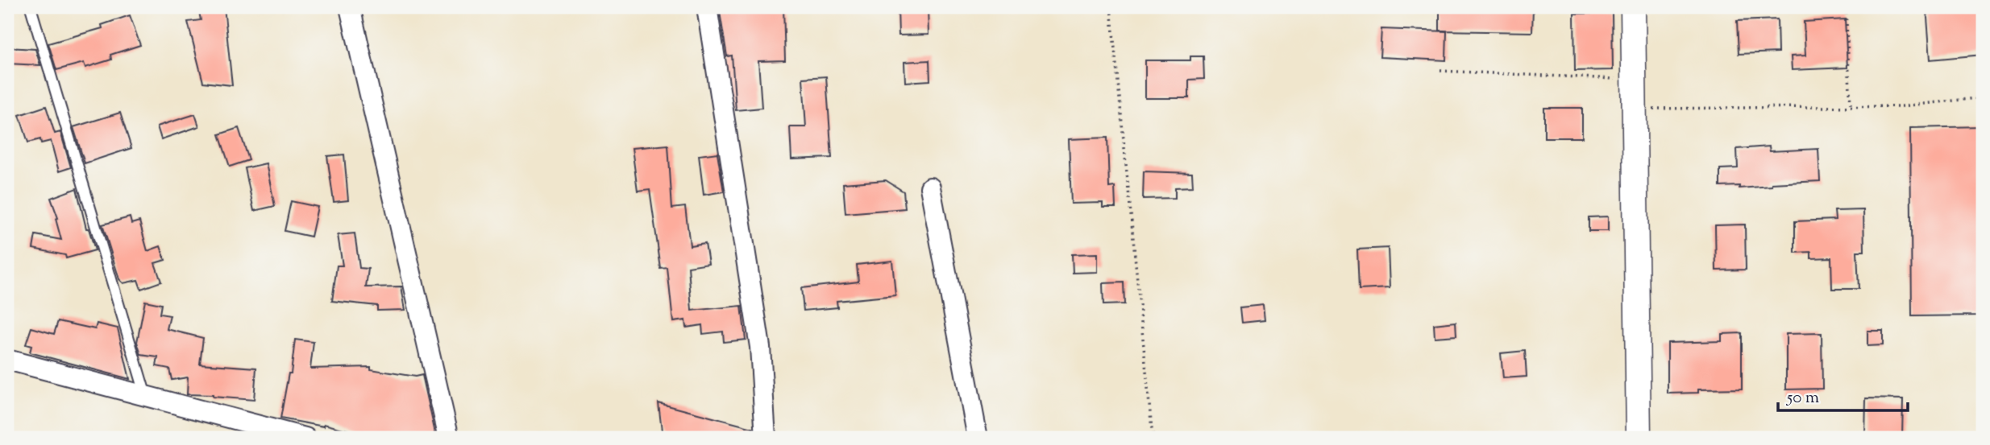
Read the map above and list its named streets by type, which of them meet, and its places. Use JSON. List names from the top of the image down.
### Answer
{
  "scale_bar": "50 m"
}
